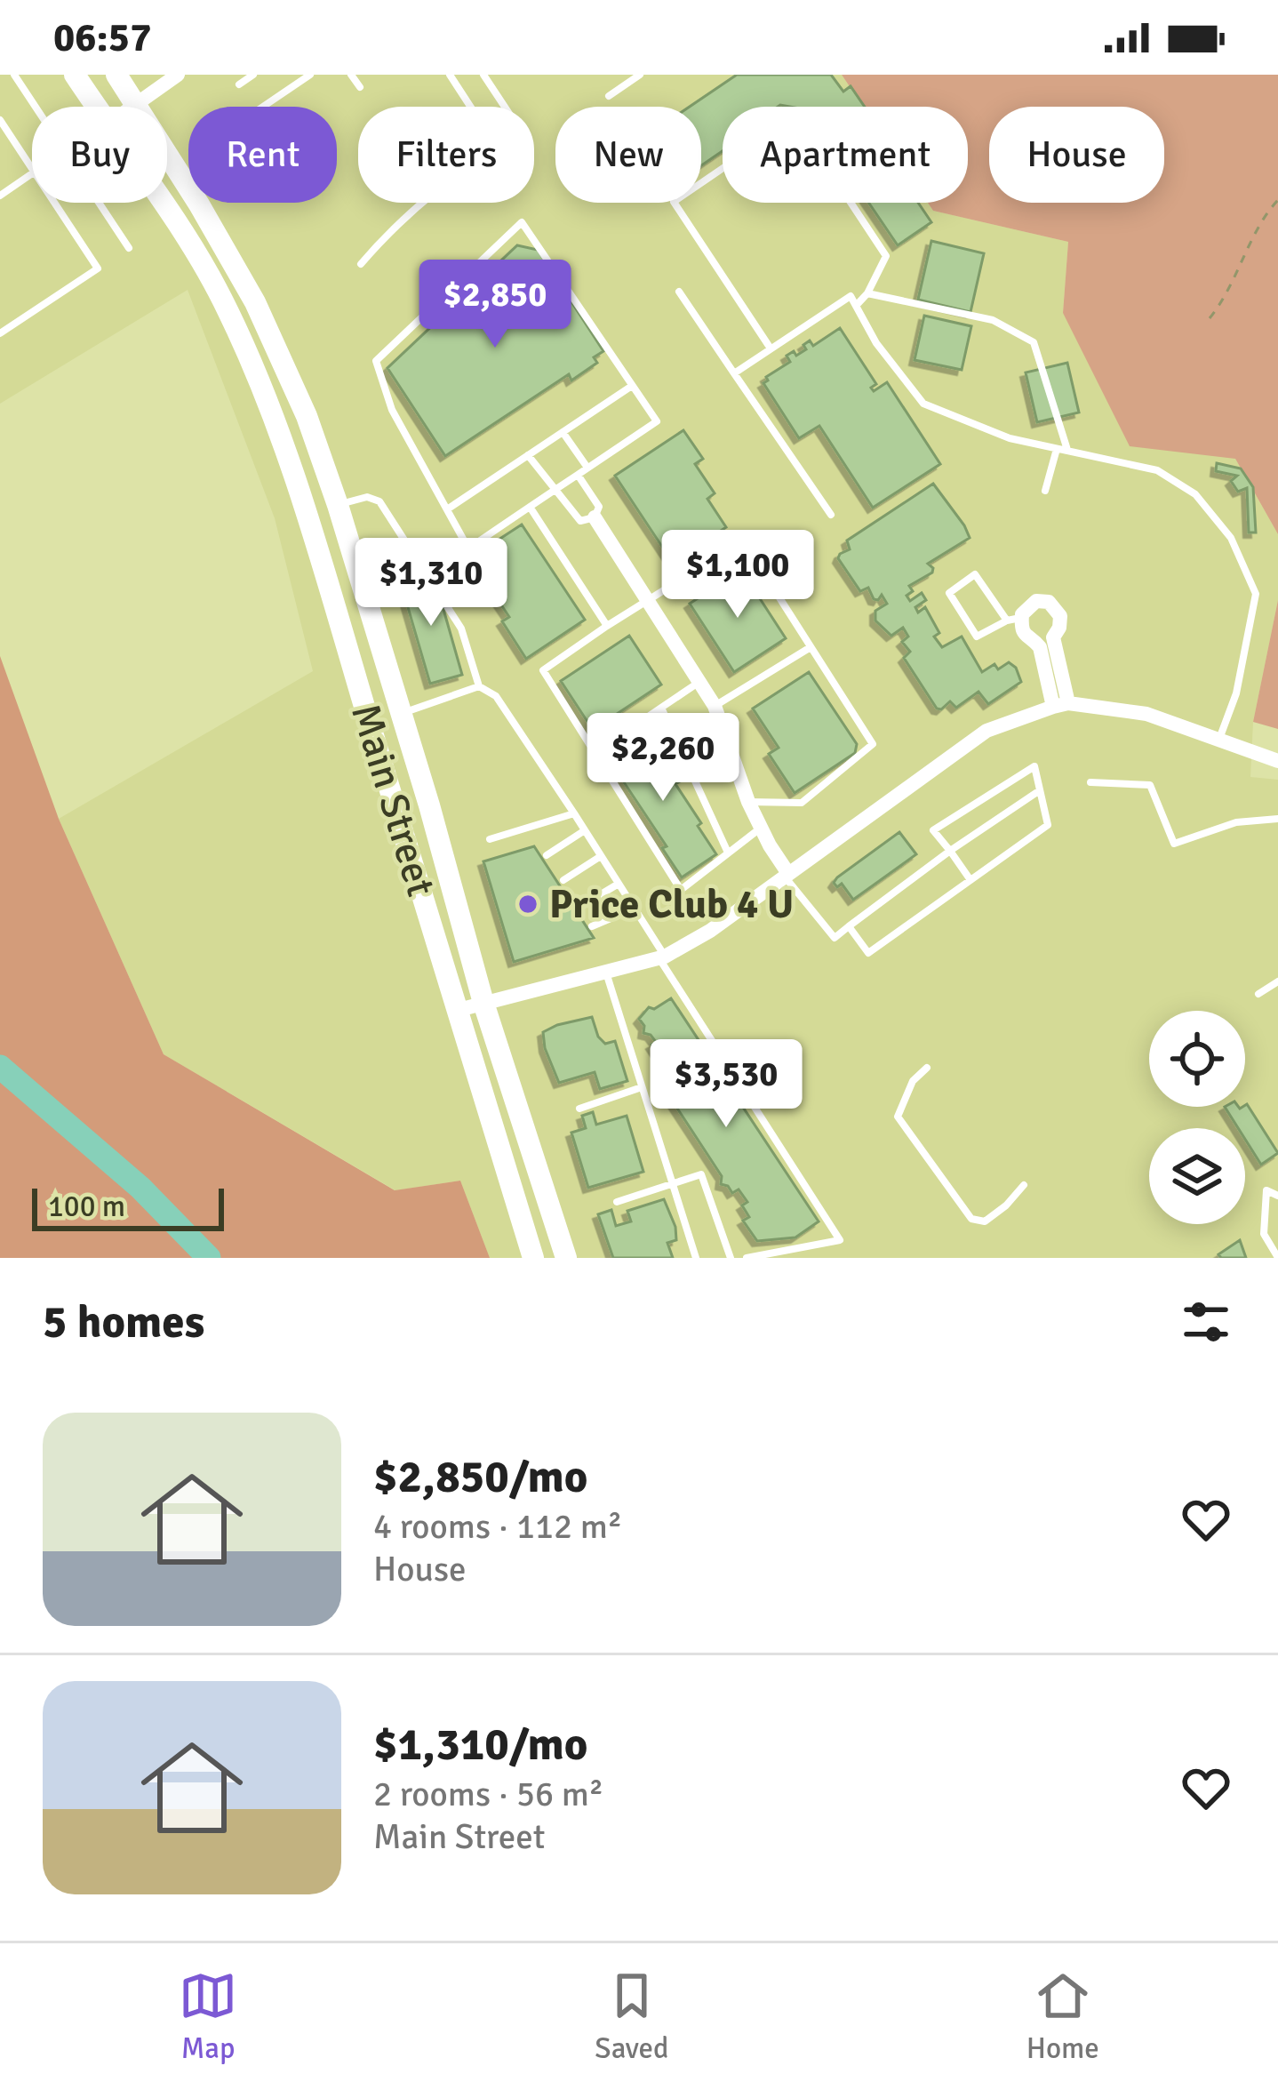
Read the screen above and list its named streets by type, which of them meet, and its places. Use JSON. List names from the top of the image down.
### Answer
{
  "streets": {
    "main road": ["Main Street"]
  },
  "places": ["Price Club 4 U"],
  "scale_bar": "100 m",
  "page": {
    "status": "06:57",
    "chip": [
      "Buy",
      "Rent",
      "Filters",
      "New",
      "Apartment",
      "House"
    ],
    "price": [
      "$2,850",
      "$1,100",
      "$1,310",
      "$2,260",
      "$3,530"
    ],
    "scale": "100 m",
    "heading": "5 homes",
    "list": [
      {
        "name": "$2,850/mo",
        "note": "4 rooms · 112 m² · House"
      },
      {
        "name": "$1,310/mo",
        "note": "2 rooms · 56 m² · Main Street"
      }
    ],
    "tabs": ["Map", "Saved", "Home"]
  }
}
